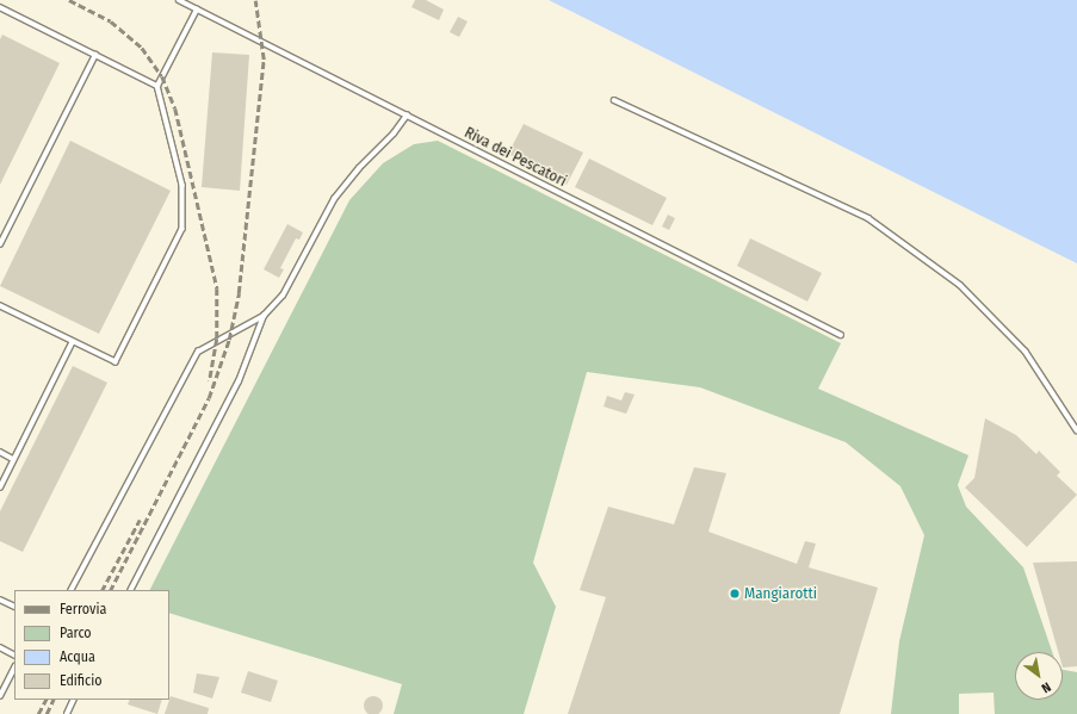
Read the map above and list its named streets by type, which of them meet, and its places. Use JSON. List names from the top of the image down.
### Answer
{
  "streets": {
    "lane": ["Riva dei Pescatori"]
  },
  "places": ["Mangiarotti"],
  "legend": [
    "Ferrovia",
    "Parco",
    "Acqua",
    "Edificio"
  ],
  "north": "bottom right"
}
